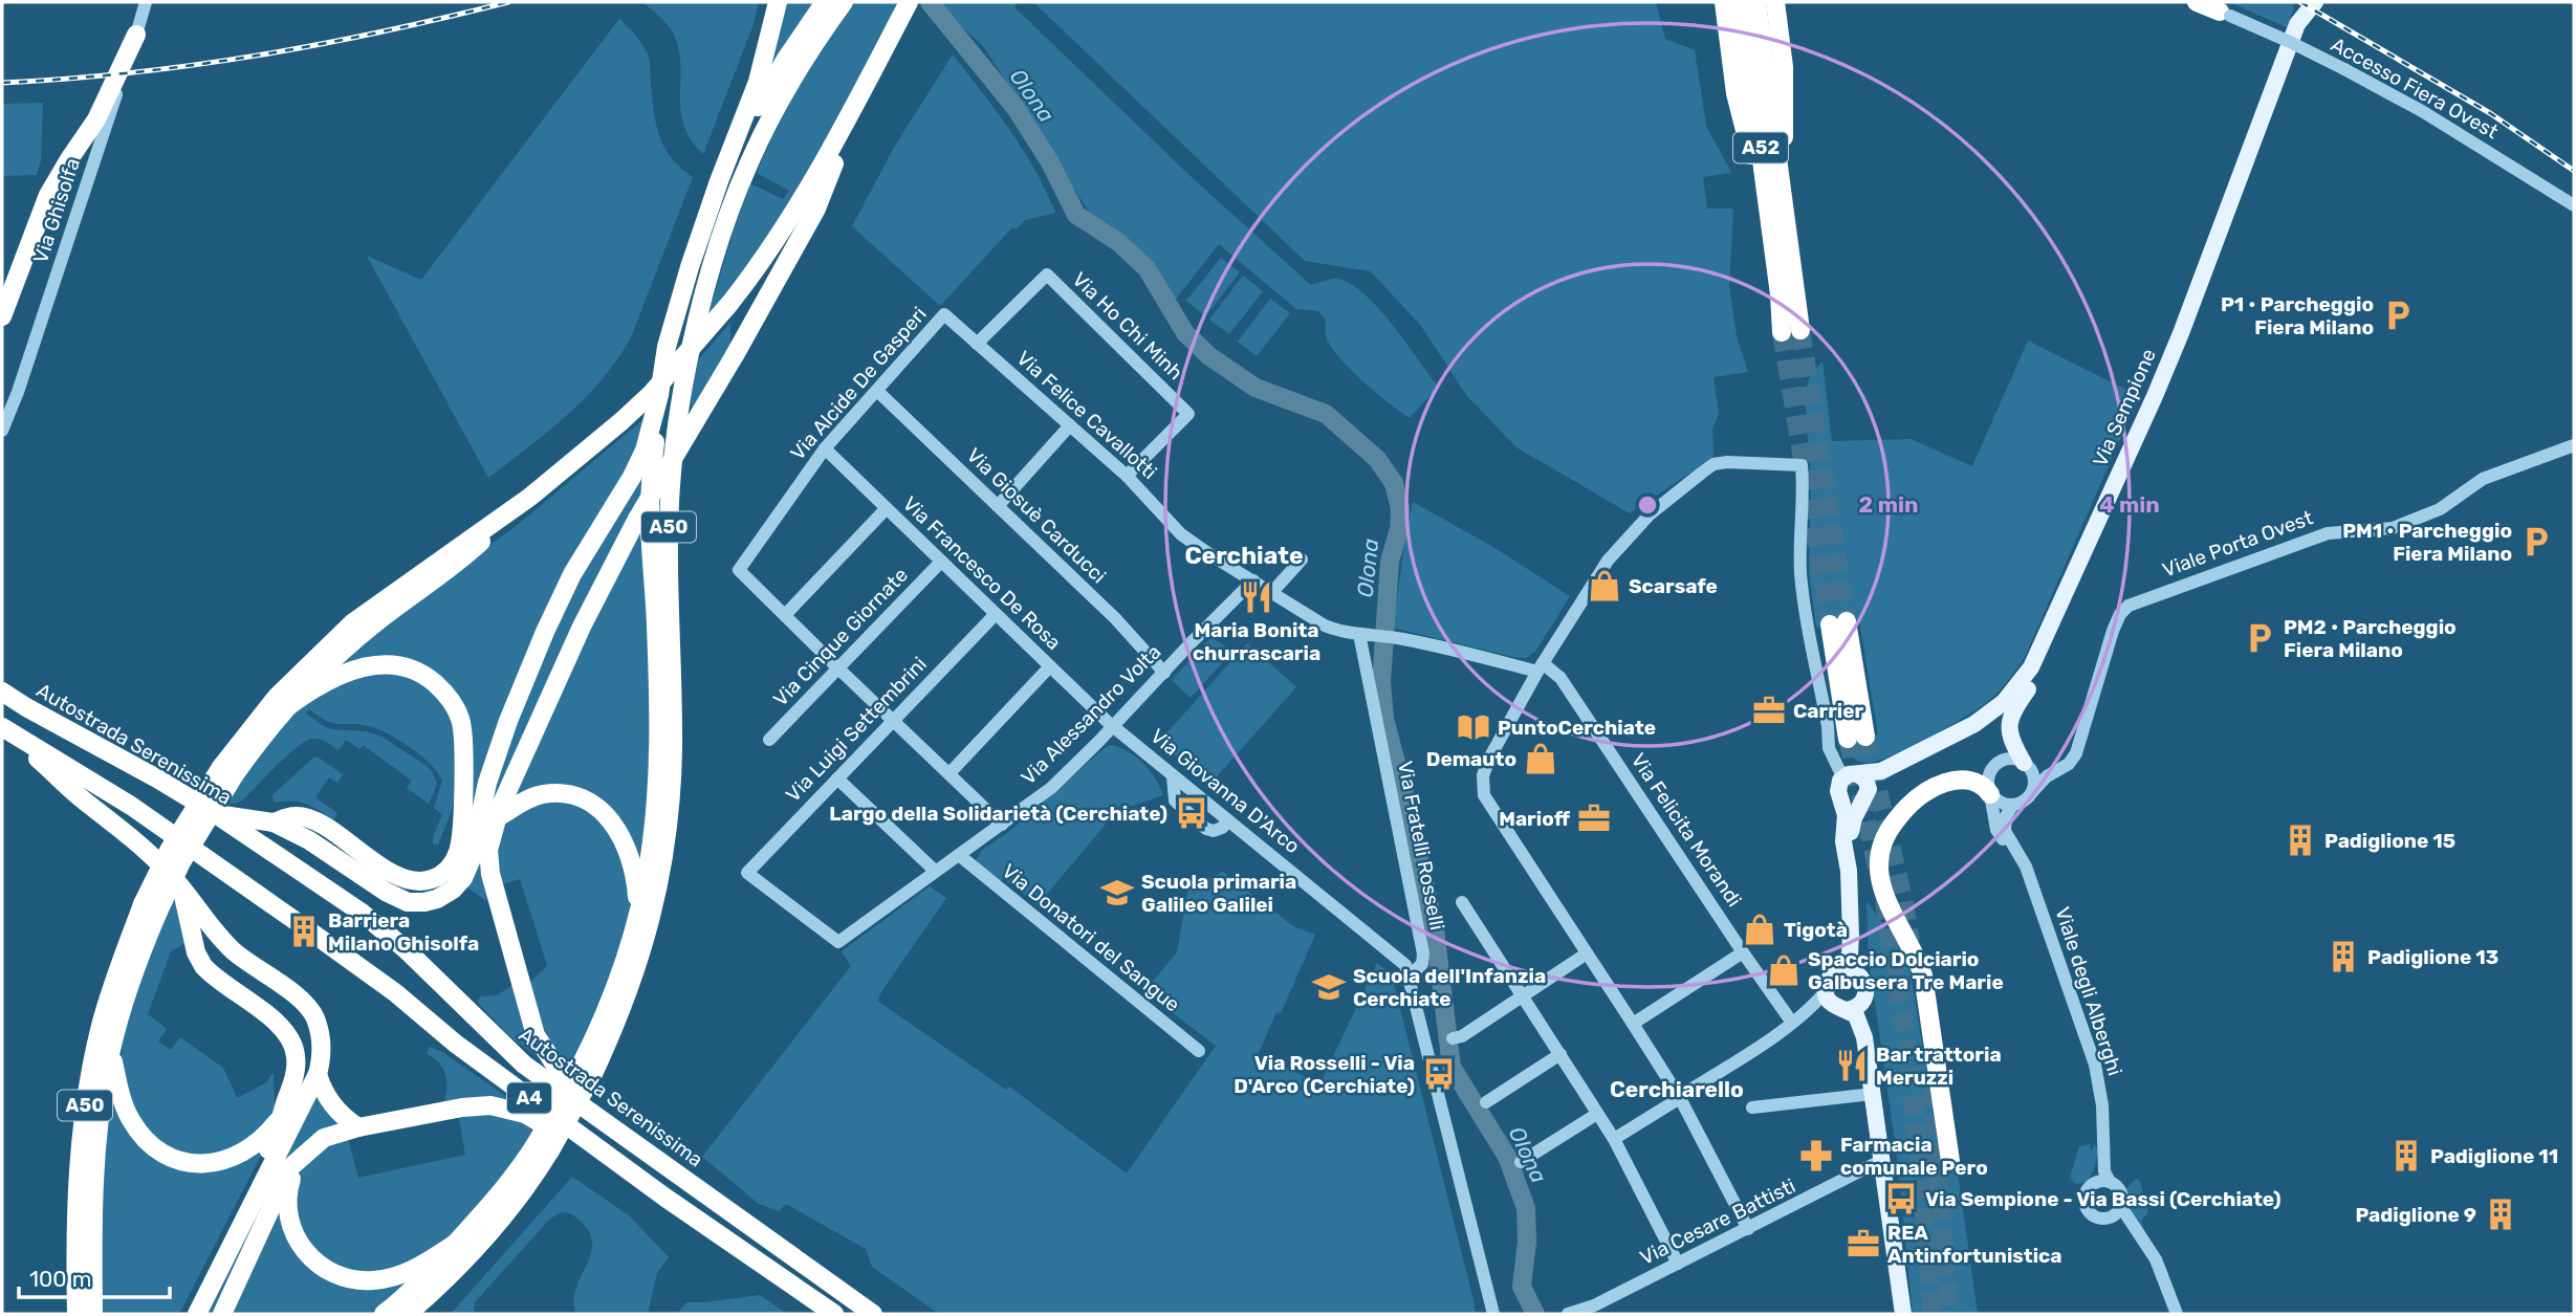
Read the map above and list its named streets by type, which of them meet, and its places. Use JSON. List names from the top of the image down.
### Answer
{
  "streets": {
    "highway": [
      "A52",
      "A50",
      "Autostrada Serenissima",
      "A4"
    ],
    "main road": ["Via Sempione"],
    "street": [
      "Accesso Fiera Ovest",
      "Via Ghisolfa",
      "Via Ho Chi Minh",
      "Via Alcide De Gasperi",
      "Via Felice Cavallotti",
      "Via Giosuè Carducci",
      "Viale Porta Ovest",
      "Via Francesco De Rosa",
      "Via Cinque Giornate",
      "Via Alessandro Volta",
      "Via Luigi Settembrini",
      "Via Giovanna D'Arco",
      "Via Felicita Morandi",
      "Via Fratelli Rosselli",
      "Via Donatori del Sangue",
      "Viale degli Alberghi",
      "Via Cesare Battisti"
    ]
  },
  "crossings": [
    ["Via Ho Chi Minh", "Via Felice Cavallotti"],
    ["Via Alcide De Gasperi", "Via Felice Cavallotti"],
    ["Via Alcide De Gasperi", "Via Giosuè Carducci"],
    ["Via Alcide De Gasperi", "Via Francesco De Rosa"],
    ["Via Alcide De Gasperi", "Via Cinque Giornate"],
    ["Via Alcide De Gasperi", "Via Alessandro Volta"],
    ["Via Alcide De Gasperi", "Via Luigi Settembrini"],
    ["Via Felice Cavallotti", "Via Alessandro Volta"],
    ["Via Felice Cavallotti", "Via Felicita Morandi"],
    ["Via Felice Cavallotti", "Via Fratelli Rosselli"],
    ["Via Giosuè Carducci", "Via Alessandro Volta"],
    ["Viale Porta Ovest", "Viale degli Alberghi"],
    ["Via Francesco De Rosa", "Via Cinque Giornate"],
    ["Via Francesco De Rosa", "Via Alessandro Volta"],
    ["Via Francesco De Rosa", "Via Luigi Settembrini"],
    ["Via Francesco De Rosa", "Via Giovanna D'Arco"],
    ["Via Alessandro Volta", "Via Luigi Settembrini"],
    ["Via Alessandro Volta", "Via Giovanna D'Arco"],
    ["Via Alessandro Volta", "Via Donatori del Sangue"],
    ["Via Giovanna D'Arco", "Via Fratelli Rosselli"]
  ],
  "districts": ["Cerchiate", "Cerchiarello"],
  "water": ["Olona"],
  "places": {
    "parking": ["P1 • Parcheggio Fiera Milano", "PM1 • Parcheggio Fiera Milano", "PM2 • Parcheggio Fiera Milano"],
    "shop": [
      "Scarsafe",
      "Demauto",
      "Tigotà",
      "Spaccio Dolciario Galbusera Tre Marie"
    ],
    "restaurant": ["Maria Bonita churrascaria", "Bar trattoria Meruzzi"],
    "office": ["Carrier", "Marioff", "REA Antinfortunistica"],
    "library": ["PuntoCerchiate"],
    "bus stop": ["Largo della Solidarietà (Cerchiate)", "Via Rosselli - Via D'Arco (Cerchiate)", "Via Sempione - Via Bassi (Cerchiate)"],
    "building": [
      "Padiglione 15",
      "Barriera Milano Ghisolfa",
      "Padiglione 13",
      "Padiglione 11",
      "Padiglione 9"
    ],
    "school or university": ["Scuola primaria Galileo Galilei", "Scuola dell'Infanzia Cerchiate"],
    "pharmacy": ["Farmacia comunale Pero"]
  },
  "scale_bar": "100 m",
  "rings": ["2 min", "4 min"]
}
